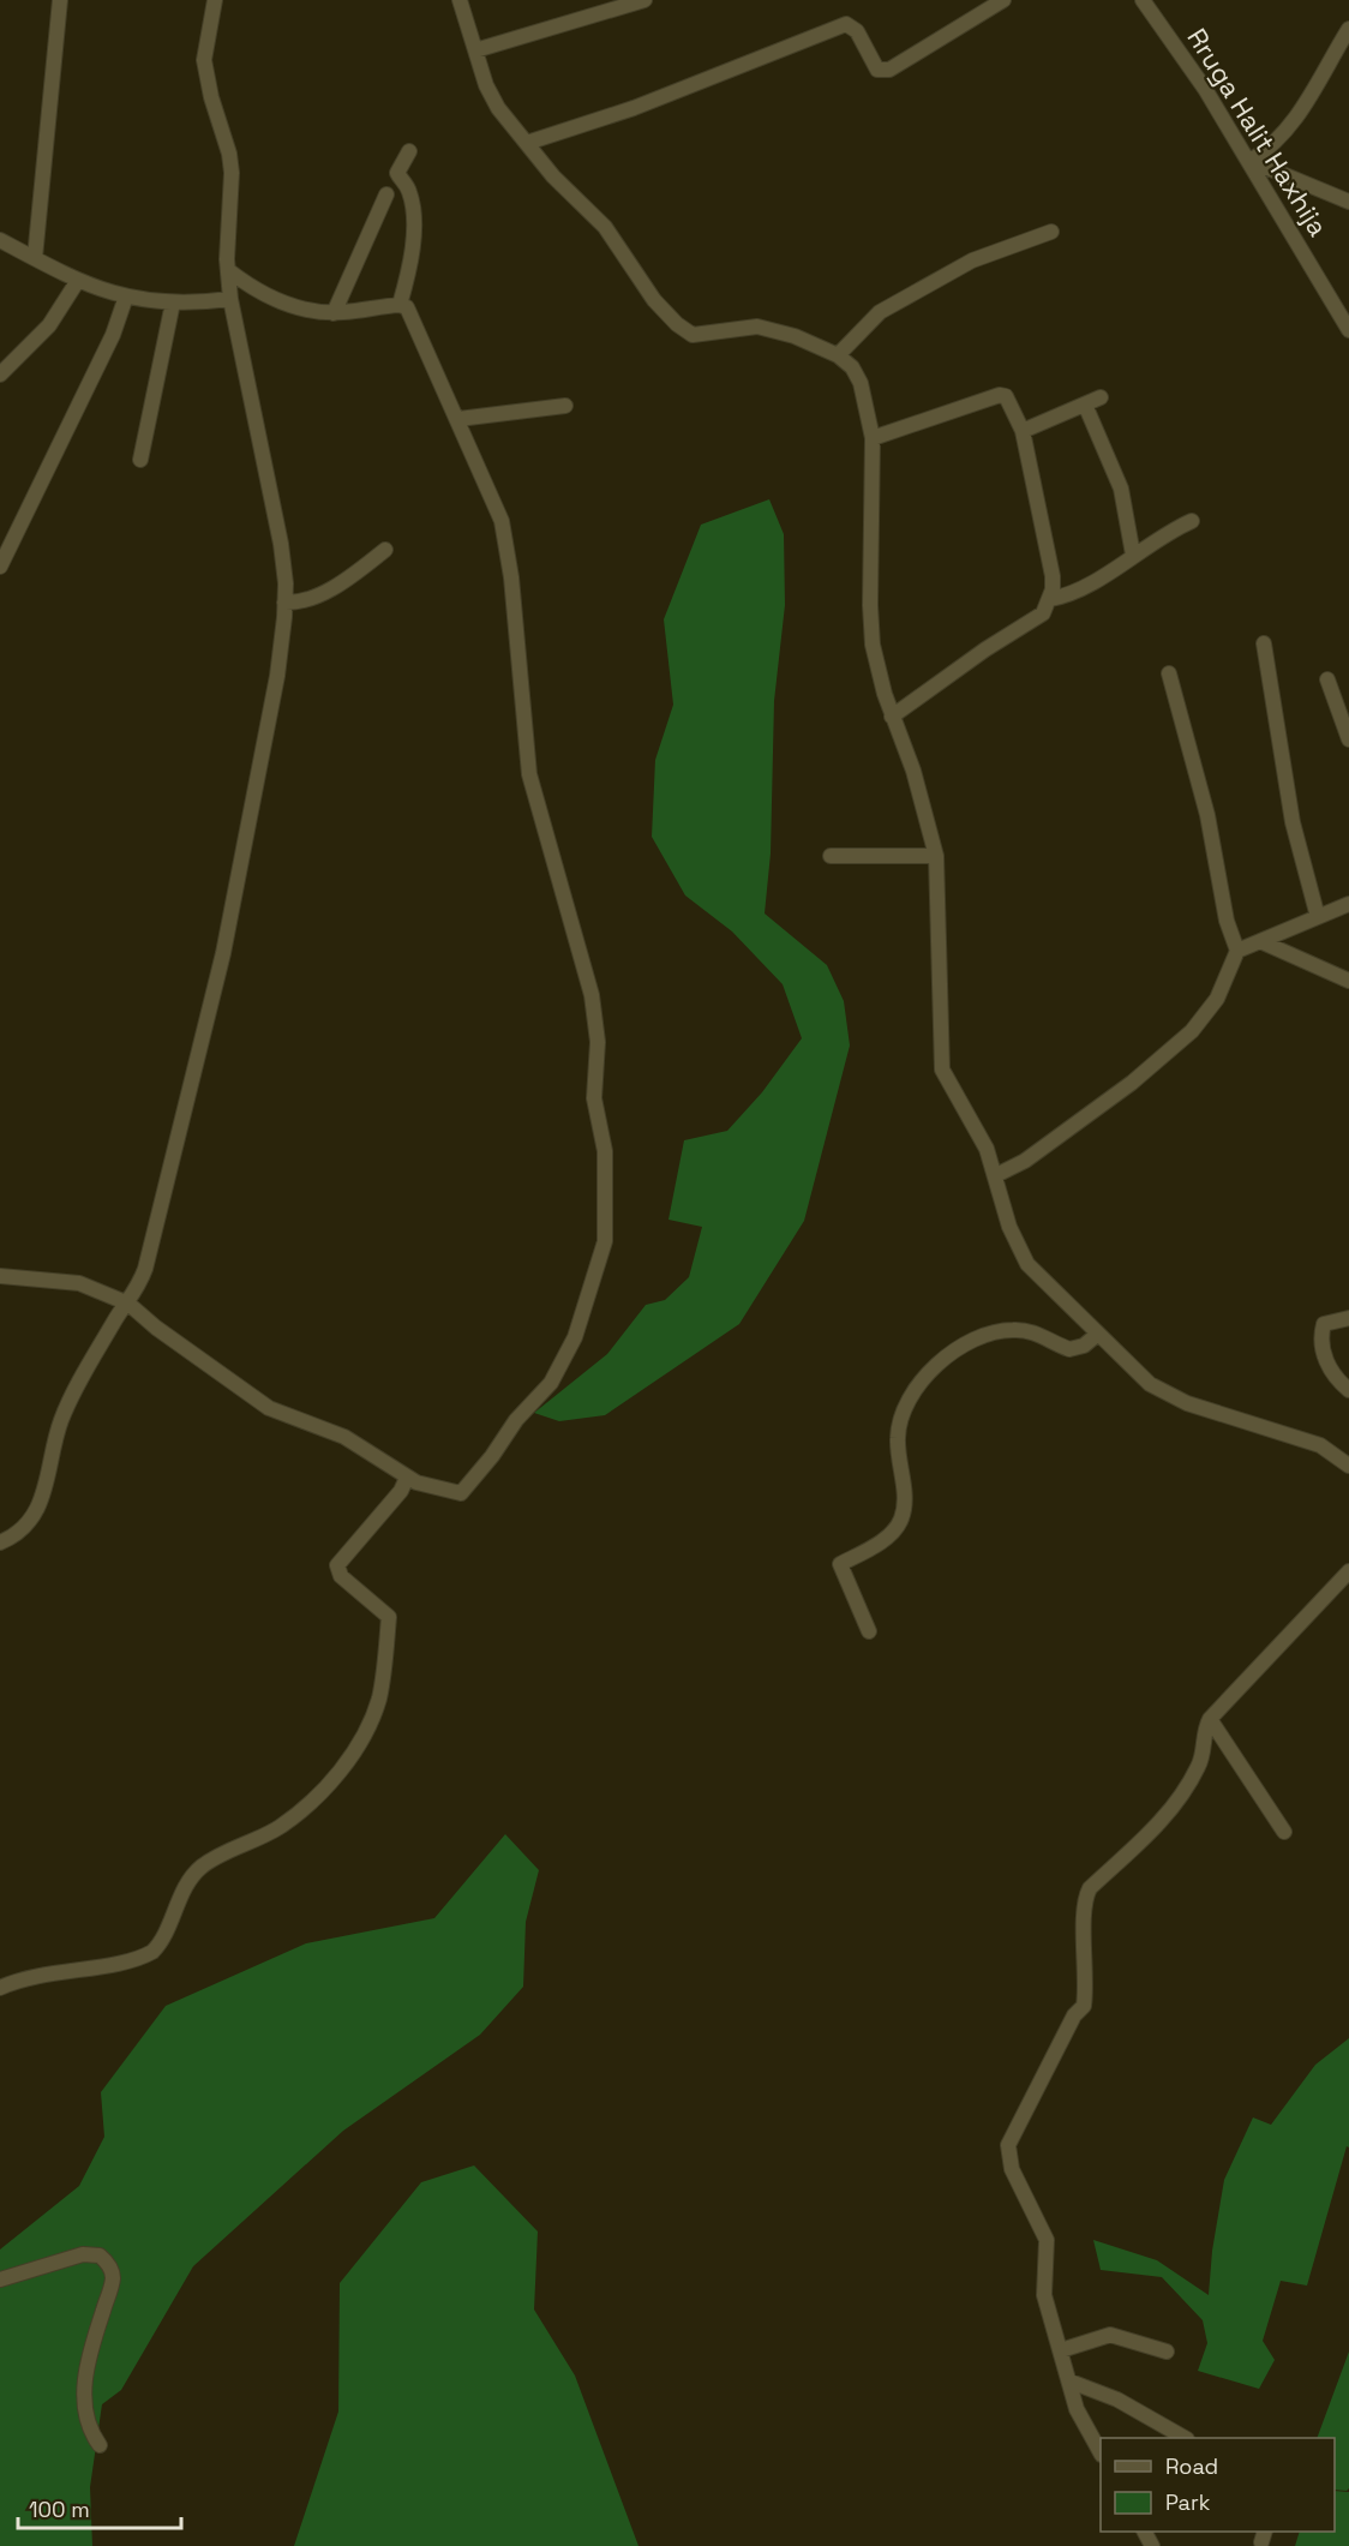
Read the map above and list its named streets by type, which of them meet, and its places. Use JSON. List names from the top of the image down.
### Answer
{
  "streets": {
    "street": ["Rruga Halit Haxhija"]
  },
  "legend": ["Road", "Park"],
  "scale_bar": "100 m"
}
